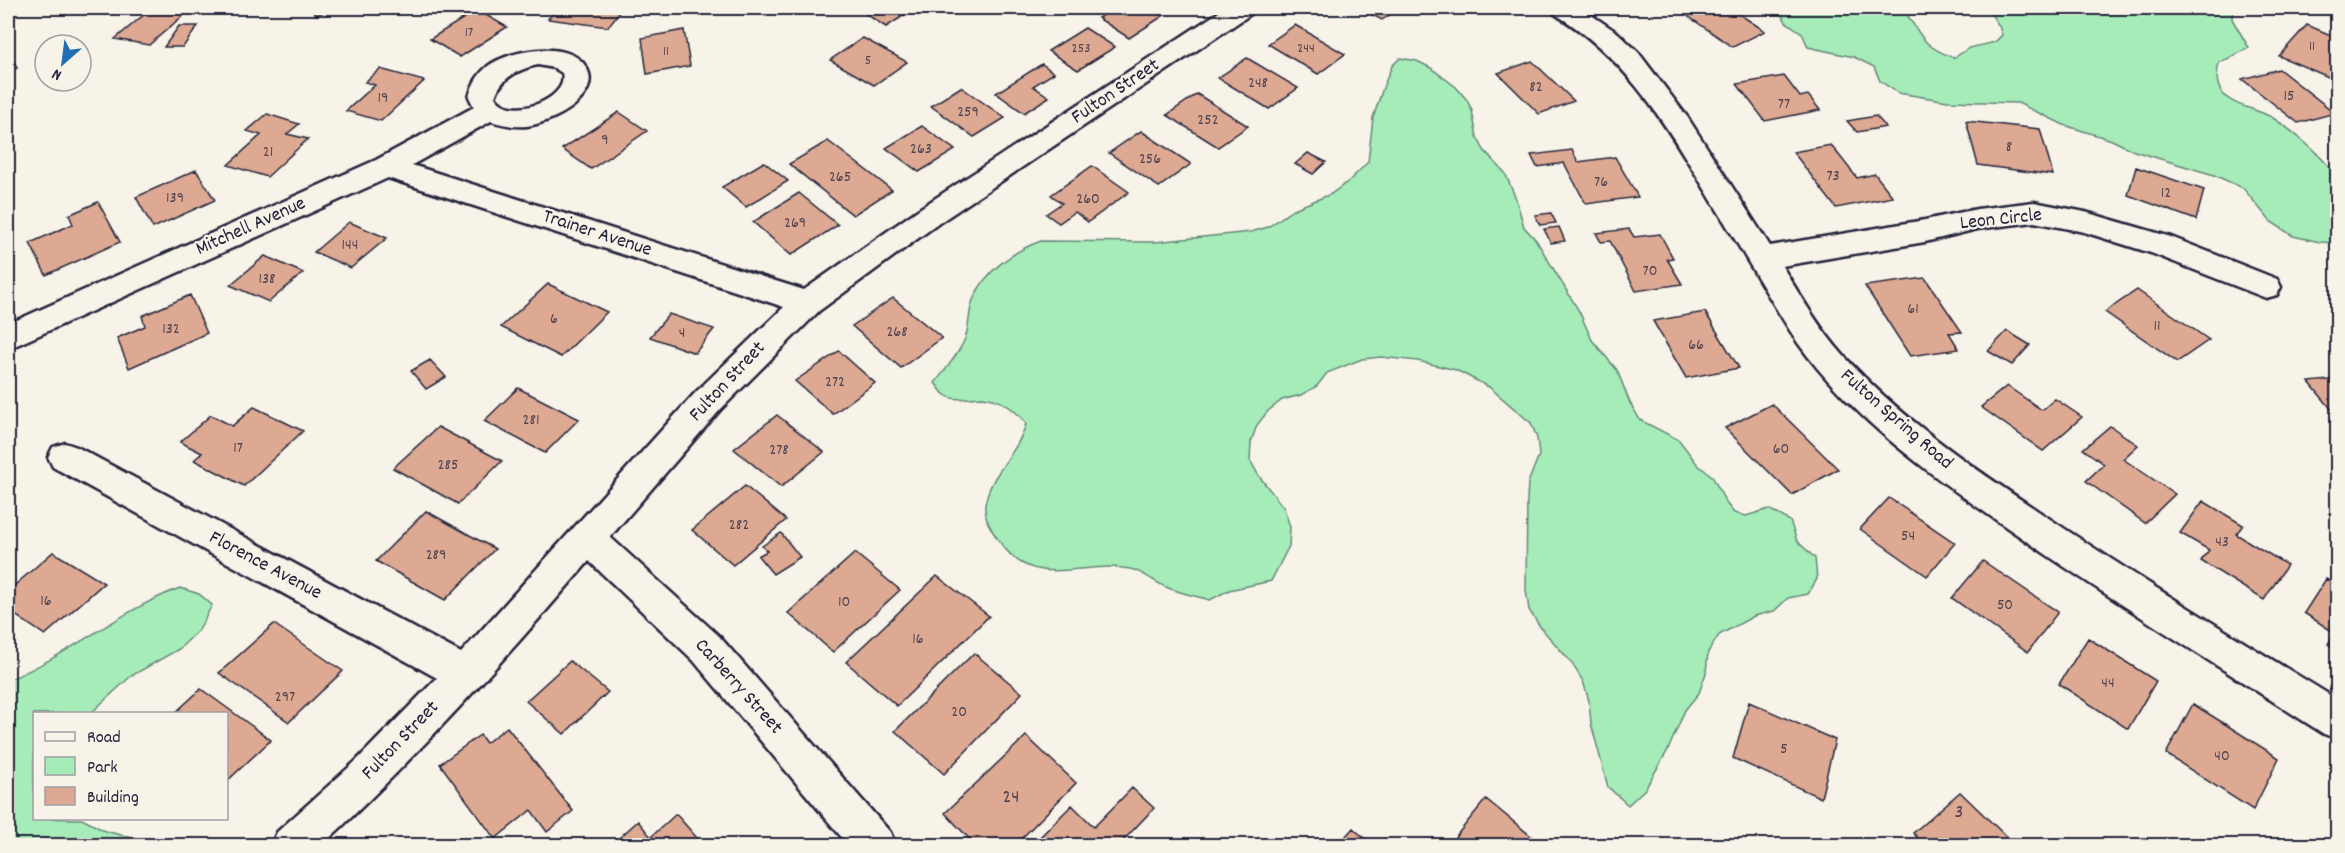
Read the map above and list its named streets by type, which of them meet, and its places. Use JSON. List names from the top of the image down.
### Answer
{
  "streets": {
    "street": [
      "Fulton Street",
      "Leon Circle",
      "Mitchell Avenue",
      "Trainer Avenue",
      "Fulton Spring Road",
      "Florence Avenue",
      "Carberry Street"
    ]
  },
  "crossings": [
    ["Fulton Street", "Trainer Avenue"],
    ["Fulton Street", "Florence Avenue"],
    ["Fulton Street", "Carberry Street"],
    ["Leon Circle", "Fulton Spring Road"],
    ["Mitchell Avenue", "Trainer Avenue"]
  ],
  "house_numbers": [
    "17",
    "11",
    "253",
    "244",
    "11",
    "5",
    "248",
    "82",
    "15",
    "19",
    "77",
    "259",
    "252",
    "9",
    "8",
    "263",
    "21",
    "256",
    "73",
    "265",
    "76",
    "12",
    "139",
    "260",
    "269",
    "144",
    "70",
    "138",
    "61",
    "6",
    "11",
    "132",
    "268",
    "4",
    "66",
    "272",
    "281",
    "17",
    "60",
    "278",
    "285",
    "282",
    "54",
    "43",
    "289",
    "16",
    "10",
    "50",
    "16",
    "44",
    "297",
    "20",
    "5",
    "40",
    "24",
    "3"
  ],
  "legend": ["Road", "Park", "Building"],
  "north": "bottom left"
}
